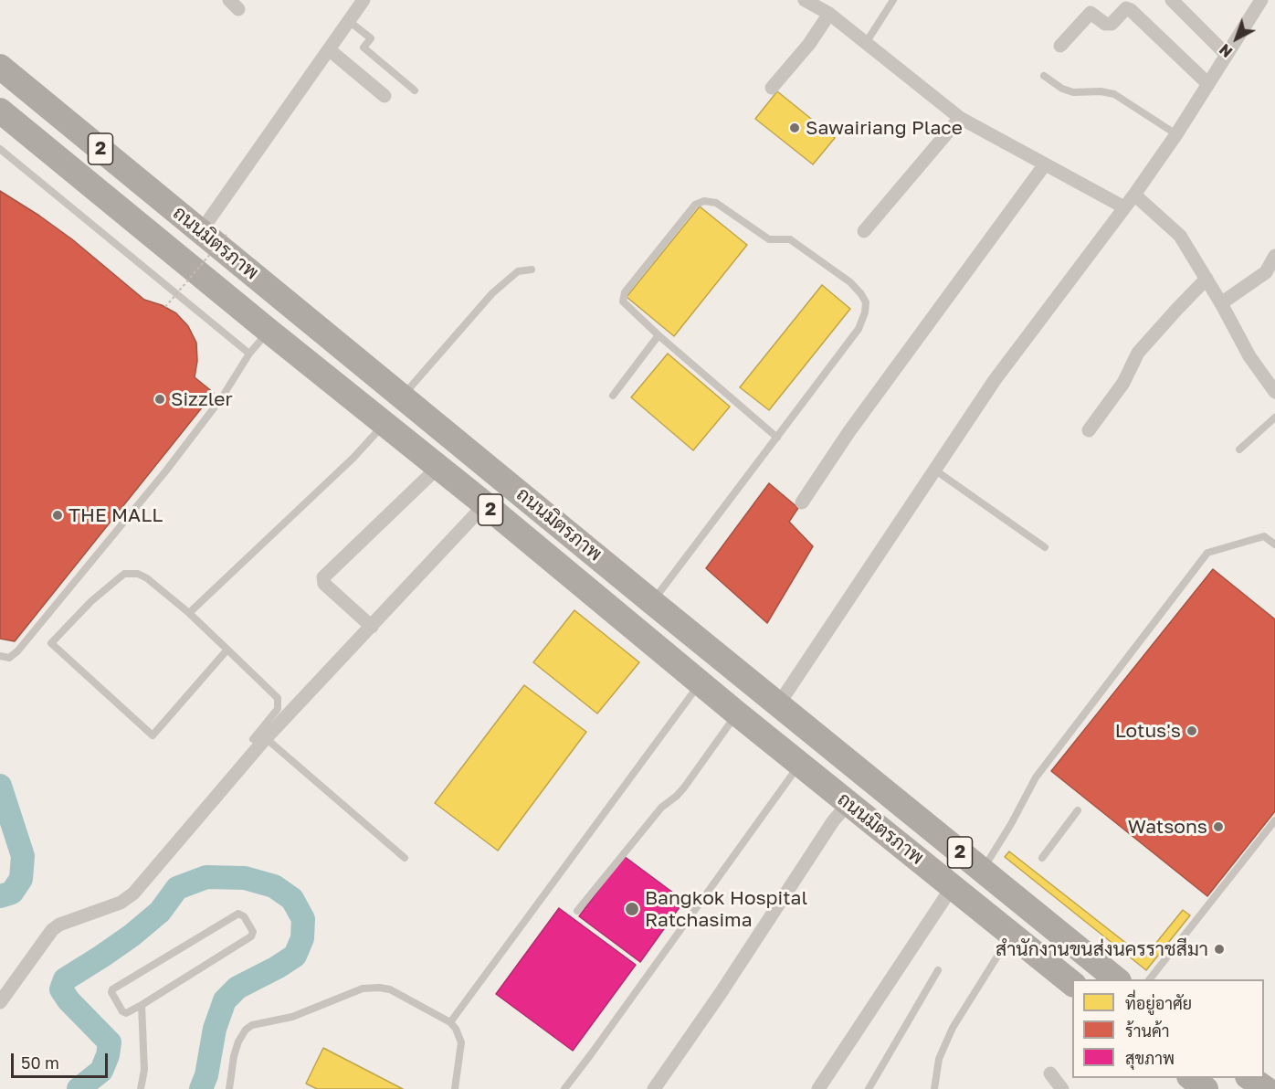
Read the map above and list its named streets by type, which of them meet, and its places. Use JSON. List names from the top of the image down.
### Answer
{
  "streets": {
    "highway": ["2", "ถนนมิตรภาพ"]
  },
  "places": [
    "Sawairiang Place",
    "Sizzler",
    "THE MALL",
    "Lotus's",
    "Watsons",
    "Bangkok Hospital Ratchasima",
    "สำนักงานขนส่งนครราชสีมา"
  ],
  "legend": ["ที่อยู่อาศัย", "ร้านค้า", "สุขภาพ"],
  "scale_bar": "50 m",
  "north": "bottom left"
}
